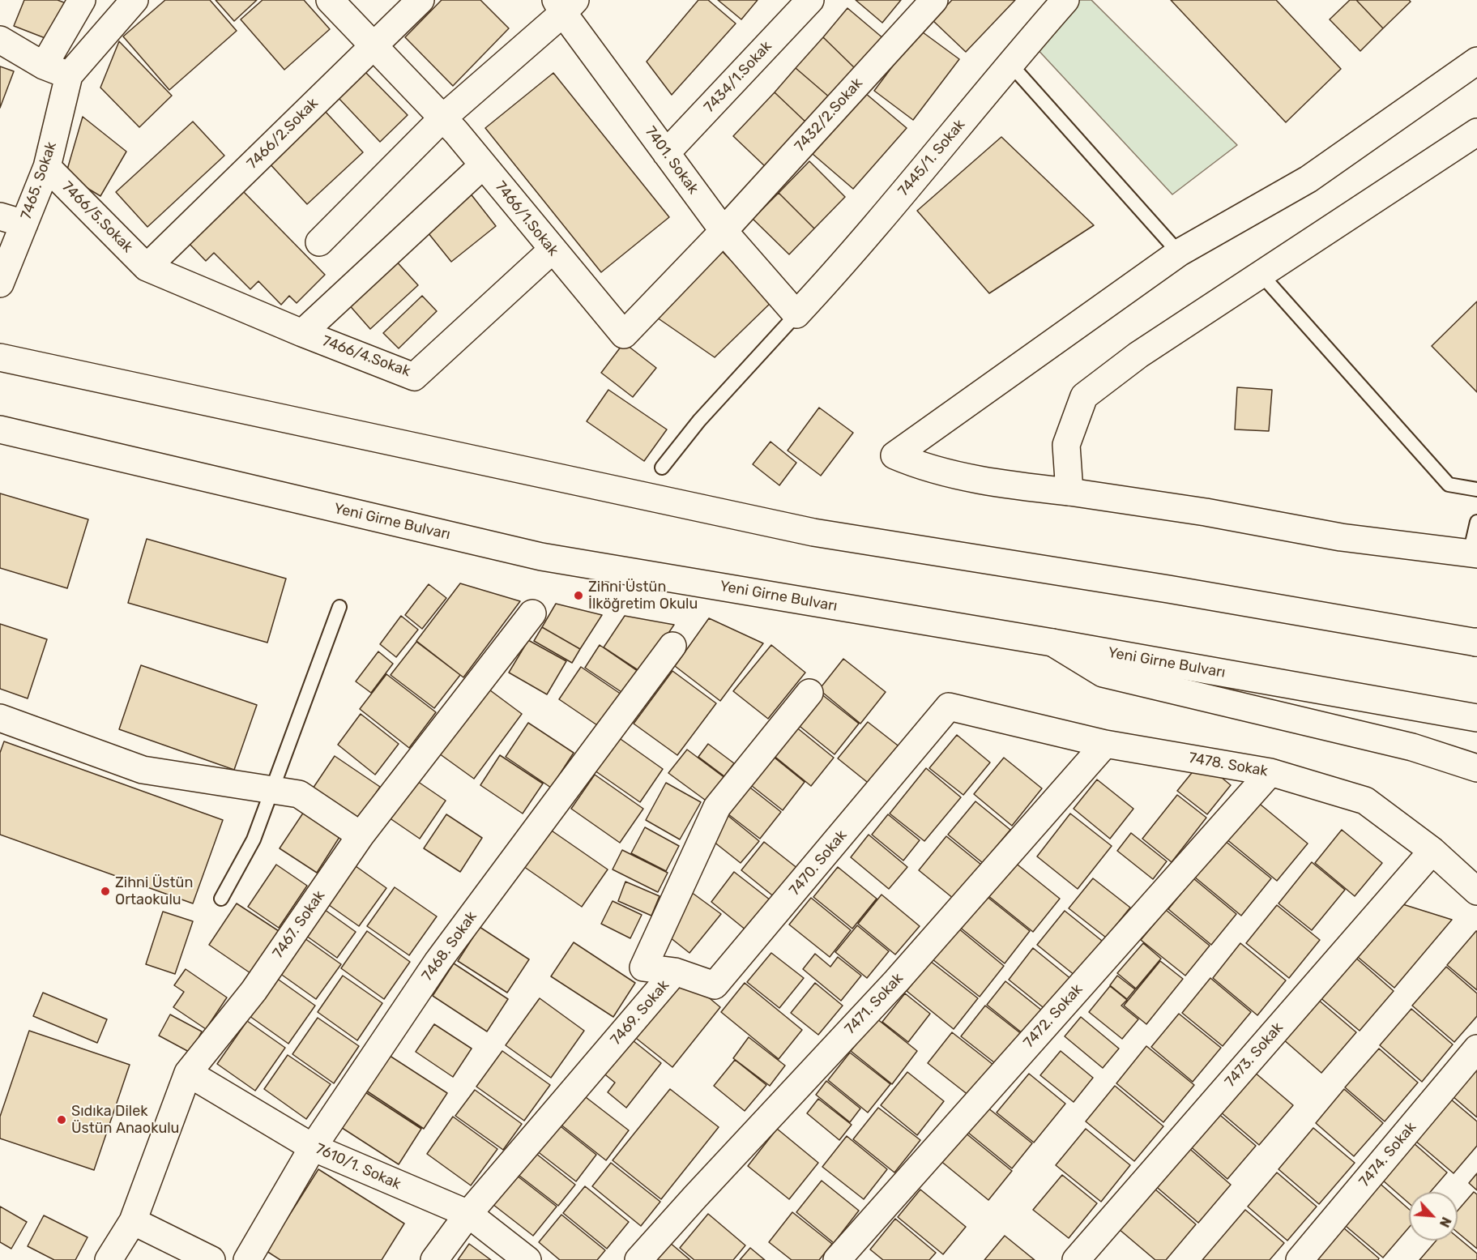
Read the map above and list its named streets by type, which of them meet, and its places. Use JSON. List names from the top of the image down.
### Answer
{
  "streets": {
    "main road": [
      "7434/1.Sokak",
      "7432/2.Sokak",
      "7466/2.Sokak",
      "7445/1. Sokak",
      "7401. Sokak",
      "7465. Sokak",
      "7466/5.Sokak",
      "7466/1.Sokak",
      "7466/4.Sokak",
      "Yeni Girne Bulvarı",
      "7478. Sokak",
      "7470. Sokak",
      "7467. Sokak",
      "7468. Sokak",
      "7471. Sokak",
      "7469. Sokak",
      "7472. Sokak",
      "7473. Sokak",
      "7474. Sokak",
      "7610/1. Sokak"
    ]
  },
  "crossings": [
    ["7434/1.Sokak", "7401. Sokak"],
    ["7432/2.Sokak", "7401. Sokak"],
    ["7432/2.Sokak", "7466/1.Sokak"],
    ["7466/2.Sokak", "7466/5.Sokak"],
    ["7466/2.Sokak", "7466/1.Sokak"],
    ["7466/2.Sokak", "7466/4.Sokak"],
    ["7445/1. Sokak", "7401. Sokak"],
    ["7401. Sokak", "7466/1.Sokak"],
    ["7465. Sokak", "7466/5.Sokak"],
    ["7466/5.Sokak", "7466/4.Sokak"],
    ["7466/1.Sokak", "7466/4.Sokak"],
    ["7478. Sokak", "7470. Sokak"],
    ["7478. Sokak", "7471. Sokak"],
    ["7478. Sokak", "7472. Sokak"],
    ["7478. Sokak", "7473. Sokak"],
    ["7470. Sokak", "7469. Sokak"],
    ["7467. Sokak", "7610/1. Sokak"],
    ["7468. Sokak", "7610/1. Sokak"],
    ["7469. Sokak", "7610/1. Sokak"]
  ],
  "places": ["Zihni Üstün İlköğretim Okulu", "Zihni Üstün Ortaokulu", "Sıdıka Dilek Üstün Anaokulu"],
  "north": "bottom right"
}
